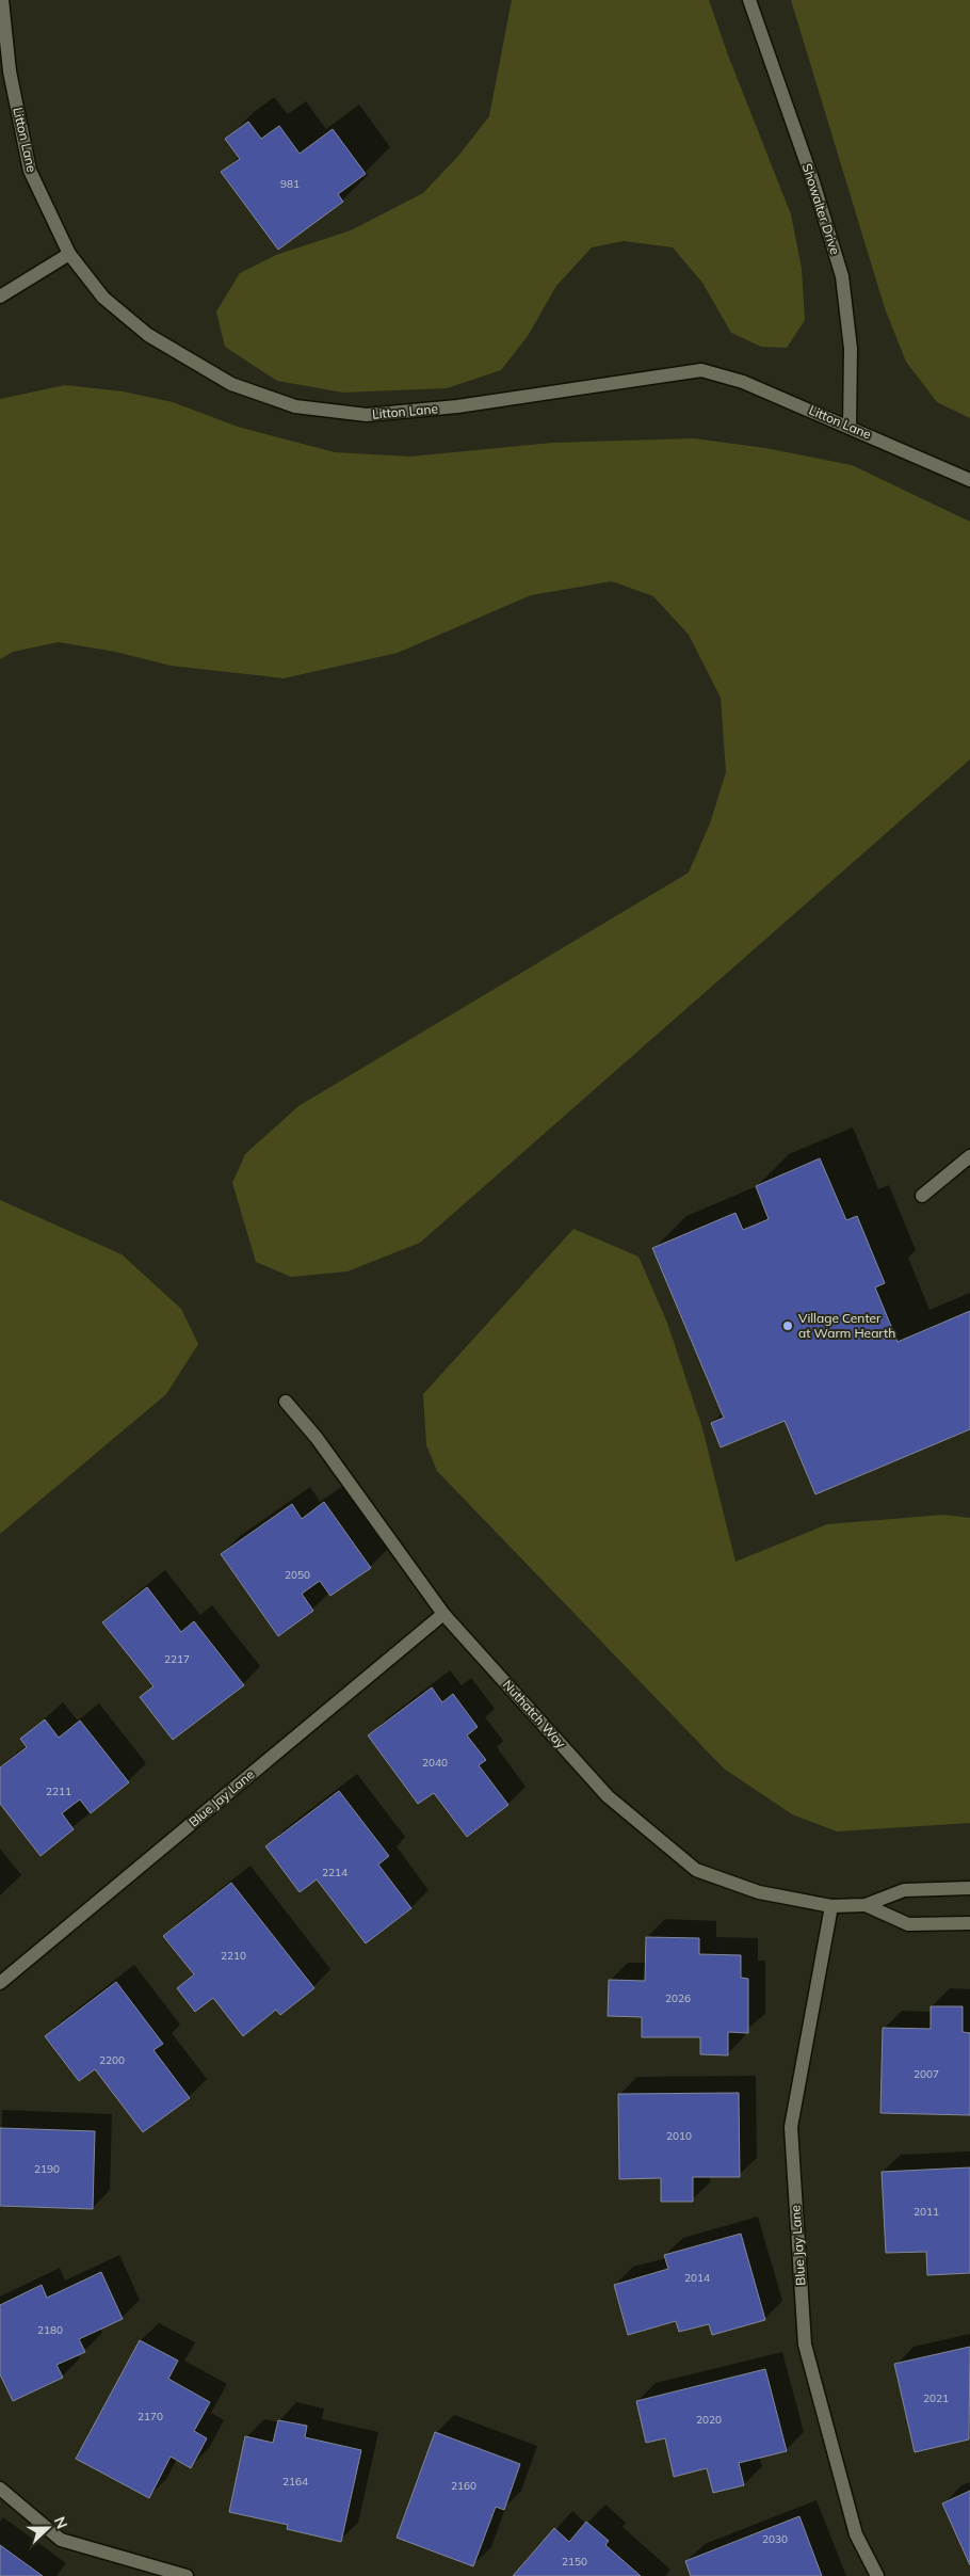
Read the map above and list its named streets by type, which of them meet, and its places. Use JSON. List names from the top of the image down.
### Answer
{
  "streets": {
    "street": [
      "Litton Lane",
      "Showalter Drive",
      "Nuthatch Way",
      "Blue Jay Lane"
    ]
  },
  "crossings": [
    ["Litton Lane", "Showalter Drive"],
    ["Nuthatch Way", "Blue Jay Lane"]
  ],
  "places": ["Village Center at Warm Hearth"],
  "house_numbers": [
    "981",
    "2050",
    "2217",
    "2040",
    "2211",
    "2214",
    "2210",
    "2026",
    "2200",
    "2007",
    "2010",
    "2190",
    "2011",
    "2014",
    "2180",
    "2021",
    "2170",
    "2020",
    "2164",
    "2160",
    "2030",
    "2150"
  ],
  "north": "right"
}
